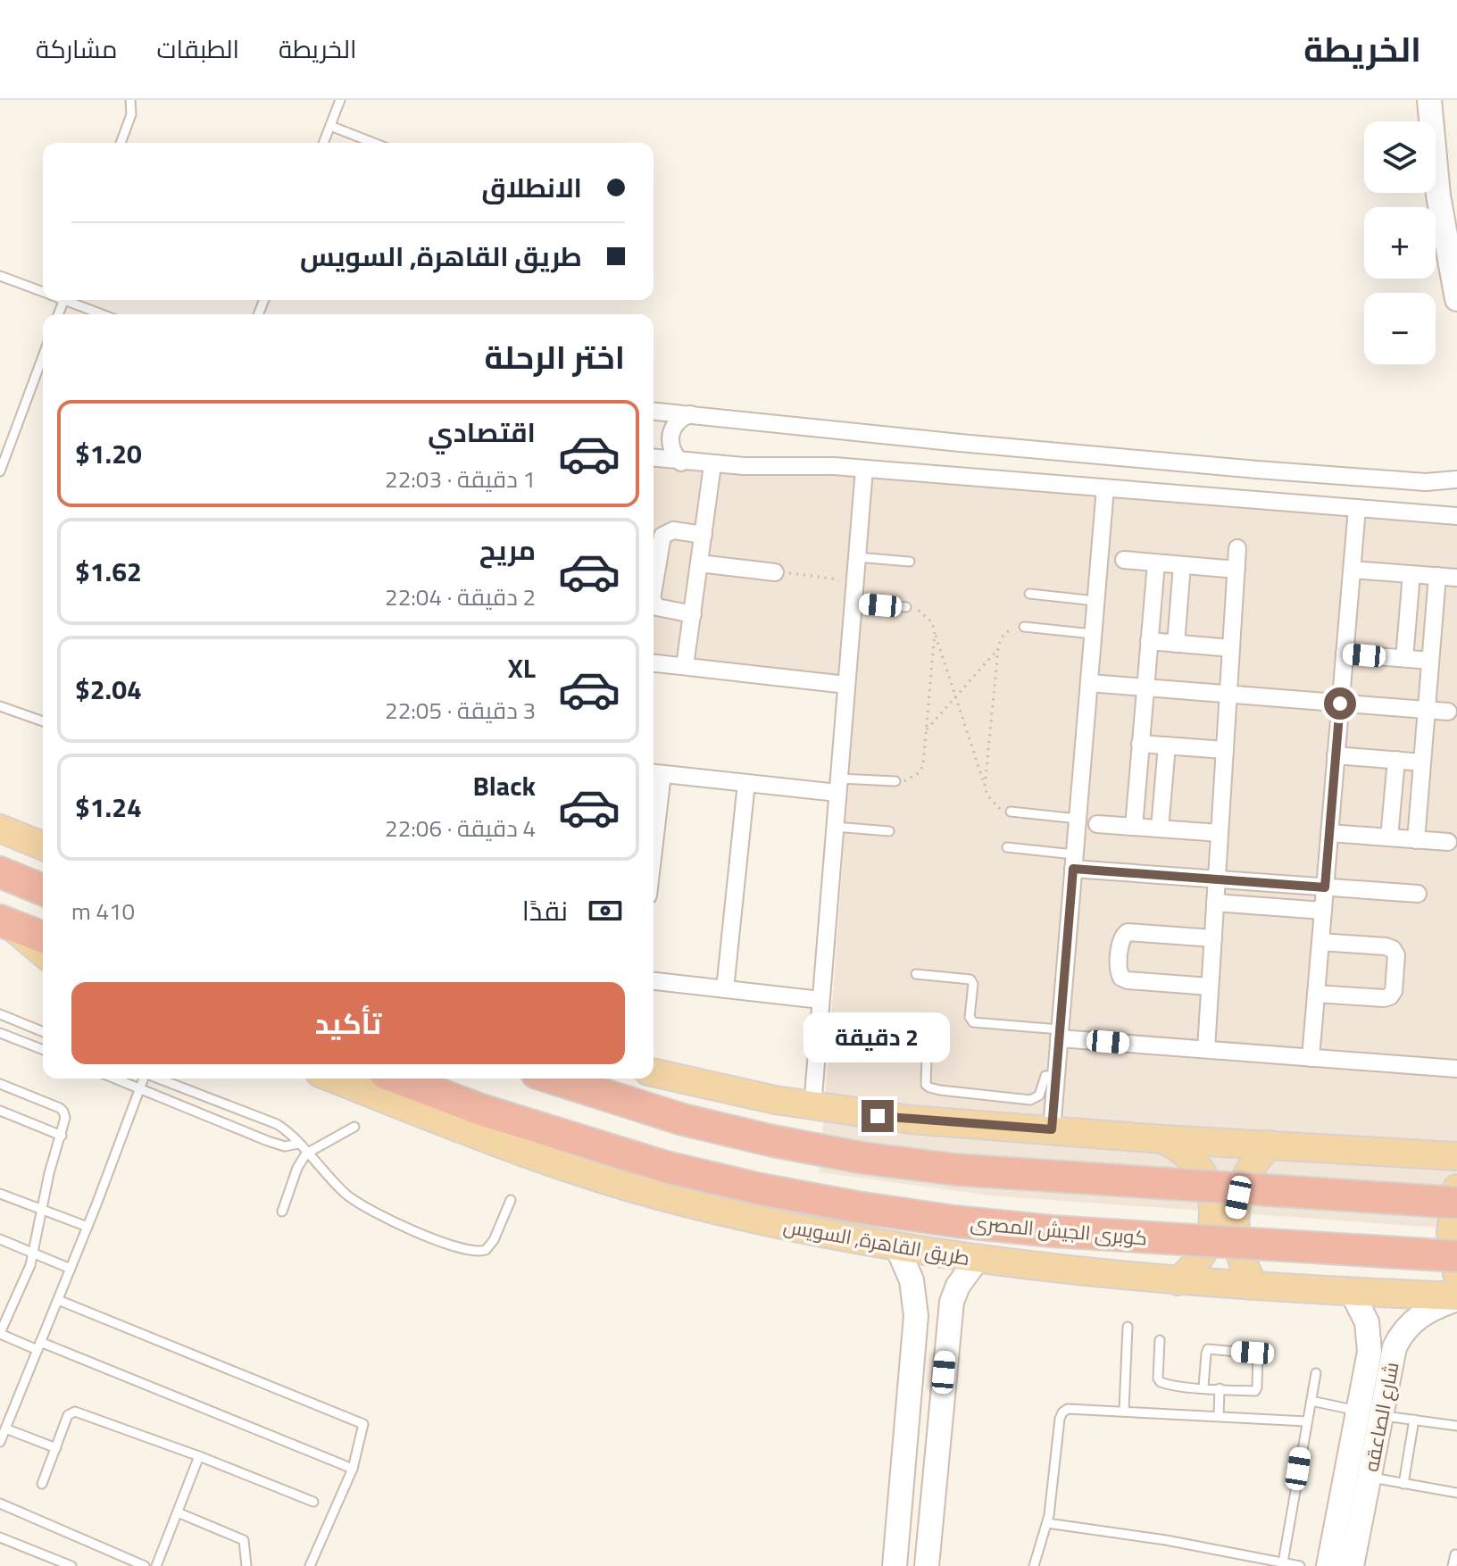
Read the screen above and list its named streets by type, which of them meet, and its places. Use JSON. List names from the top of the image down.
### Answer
{
  "streets": {
    "highway": ["كوبرى الجيش المصرى"],
    "main road": ["طريق القاهرة, السويس"],
    "street": ["شارع الصاعقه"]
  },
  "crossings": [
    ["طريق القاهرة, السويس", "شارع الصاعقه"]
  ],
  "page": {
    "header": "الخريطة",
    "nav": ["الخريطة", "الطبقات", "مشاركة"],
    "map_buttons": ["+", "−"],
    "banner": ["الانطلاق", "طريق القاهرة, السويس"],
    "heading": "اختر الرحلة",
    "list": [
      {
        "name": "اقتصادي",
        "note": "1 دقيقة · 22:03",
        "value": "$1.20"
      },
      {
        "name": "مريح",
        "note": "2 دقيقة · 22:04",
        "value": "$1.62"
      },
      {
        "name": "XL",
        "note": "3 دقيقة · 22:05",
        "value": "$2.04"
      },
      {
        "name": "Black",
        "note": "4 دقيقة · 22:06",
        "value": "$1.24"
      }
    ],
    "pay": ["نقدًا", "410 m"],
    "buttons": "تأكيد",
    "bubble": "2 دقيقة"
  }
}
